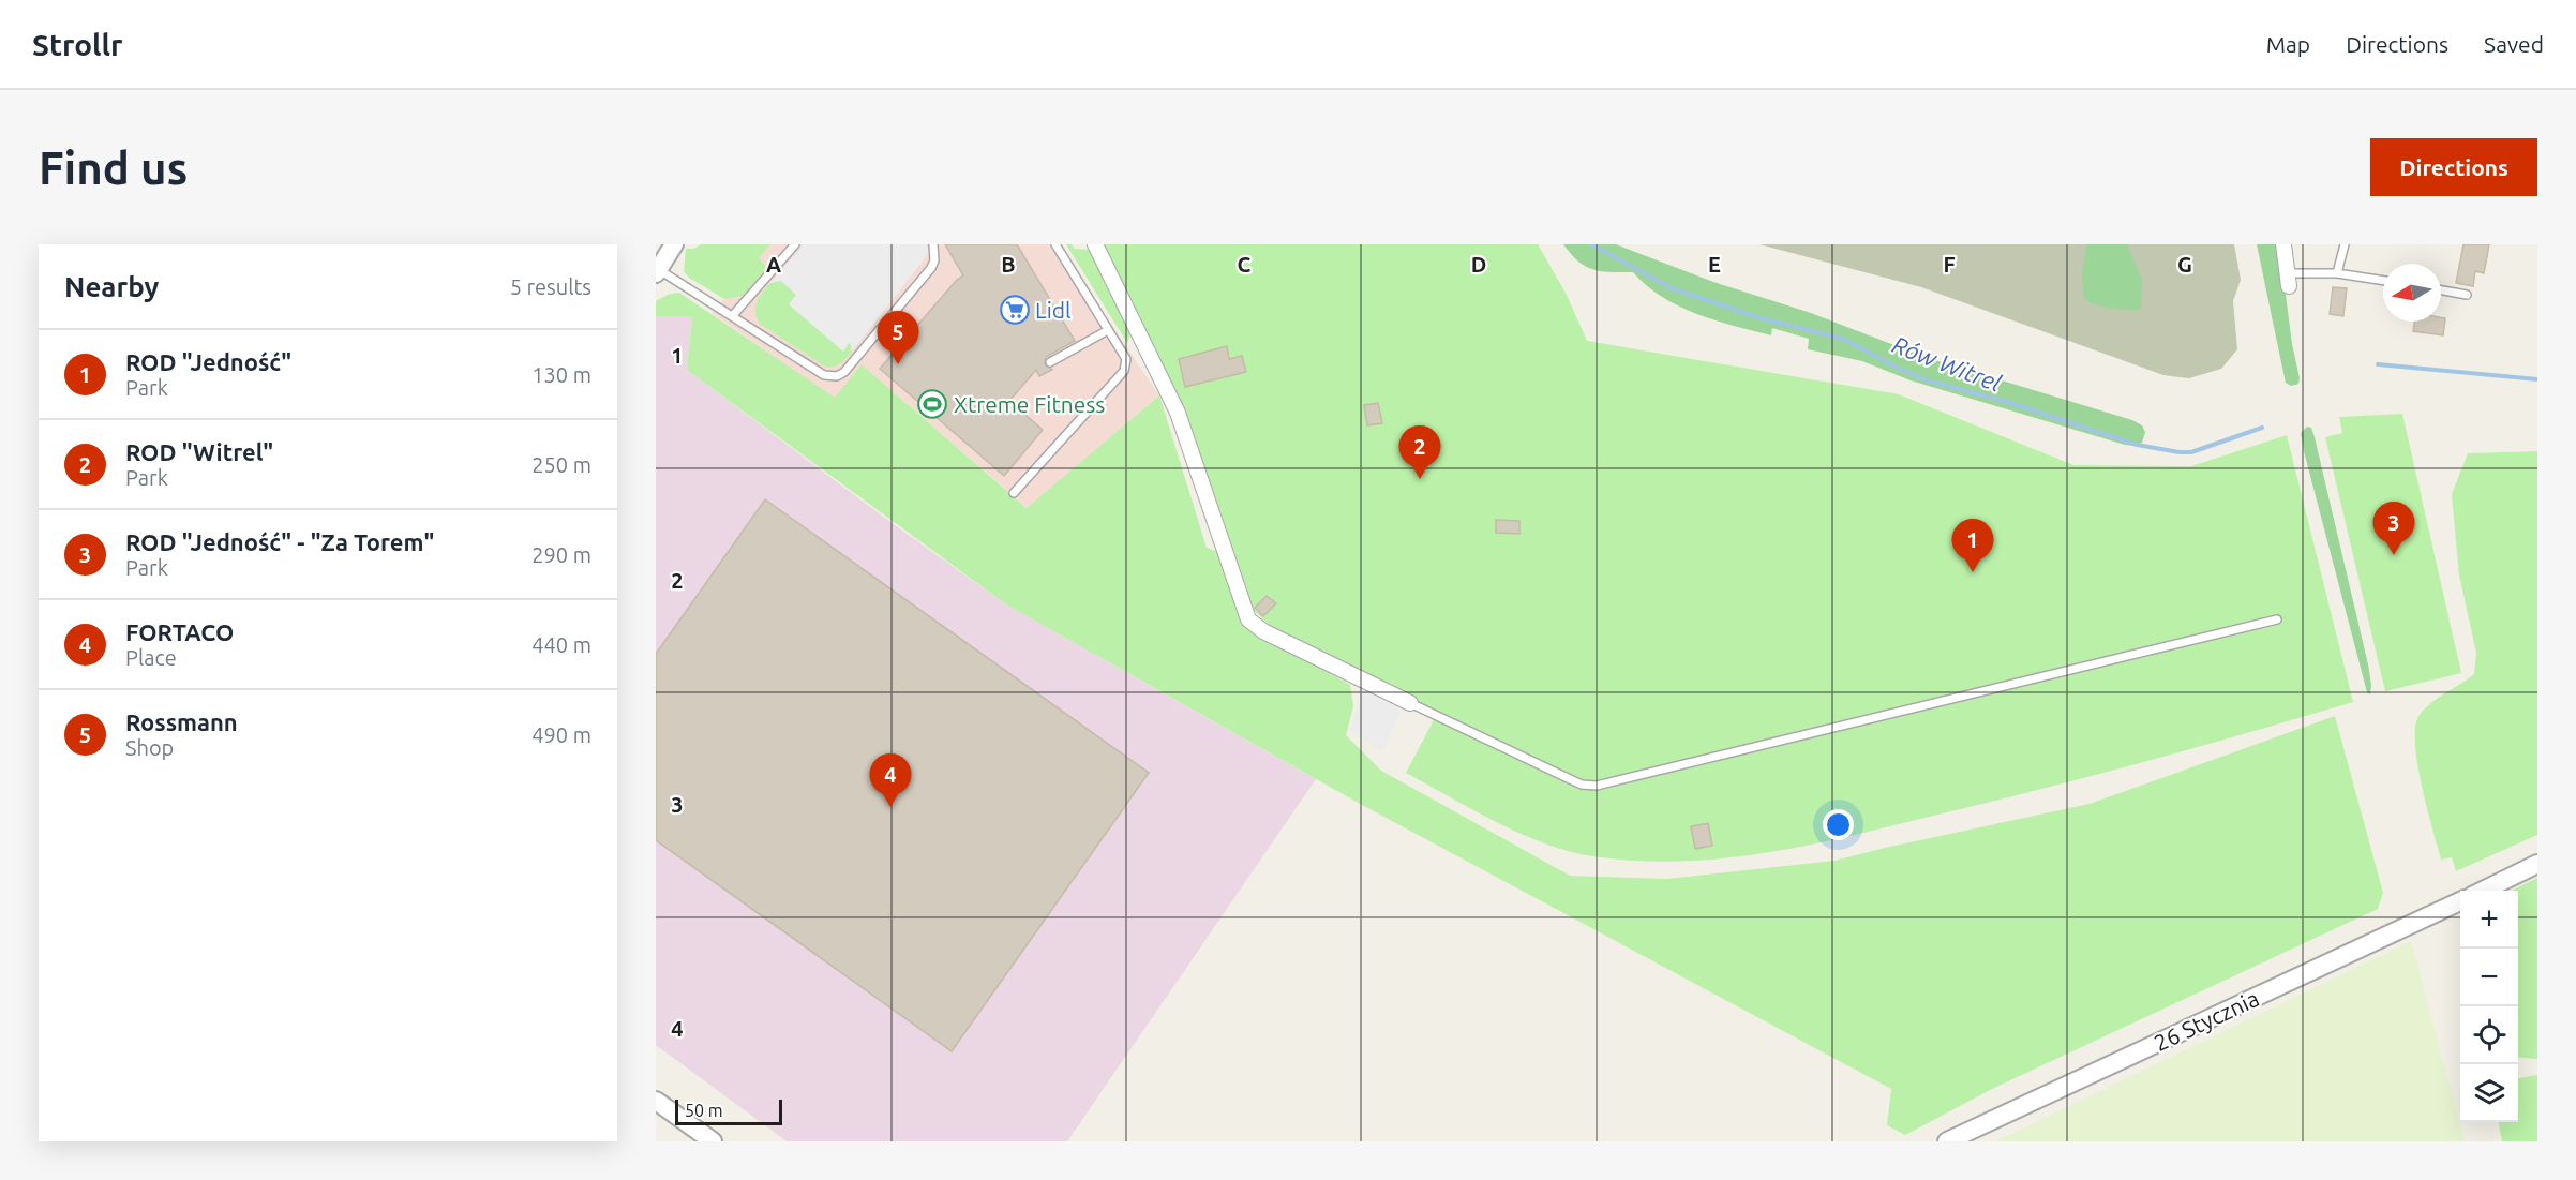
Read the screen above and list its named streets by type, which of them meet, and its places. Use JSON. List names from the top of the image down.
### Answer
{
  "streets": {
    "street": ["26 Stycznia"]
  },
  "water": ["Rów Witrel"],
  "places": {
    "supermarket": ["Lidl"],
    "sports": ["Xtreme Fitness"]
  },
  "scale_bar": "50 m",
  "north": "left",
  "page": {
    "header": "Strollr",
    "nav": ["Map", "Directions", "Saved"],
    "buttons": "Directions",
    "title": "Find us",
    "heading": ["Nearby", "5 results"],
    "pins": [
      "5",
      "2",
      "3",
      "1",
      "4"
    ],
    "list": [
      {
        "mark": "1",
        "name": "ROD \"Jedność\"",
        "note": "Park",
        "value": "130 m"
      },
      {
        "mark": "2",
        "name": "ROD \"Witrel\"",
        "note": "Park",
        "value": "250 m"
      },
      {
        "mark": "3",
        "name": "ROD \"Jedność\" - \"Za Torem\"",
        "note": "Park",
        "value": "290 m"
      },
      {
        "mark": "4",
        "name": "FORTACO",
        "note": "Place",
        "value": "440 m"
      },
      {
        "mark": "5",
        "name": "Rossmann",
        "note": "Shop",
        "value": "490 m"
      }
    ],
    "map_buttons": ["+", "−"],
    "scale": "50 m"
  },
  "grid": {
    "columns": [
      "A",
      "B",
      "C",
      "D",
      "E",
      "F",
      "G"
    ],
    "rows": [
      "1",
      "2",
      "3",
      "4"
    ]
  }
}
